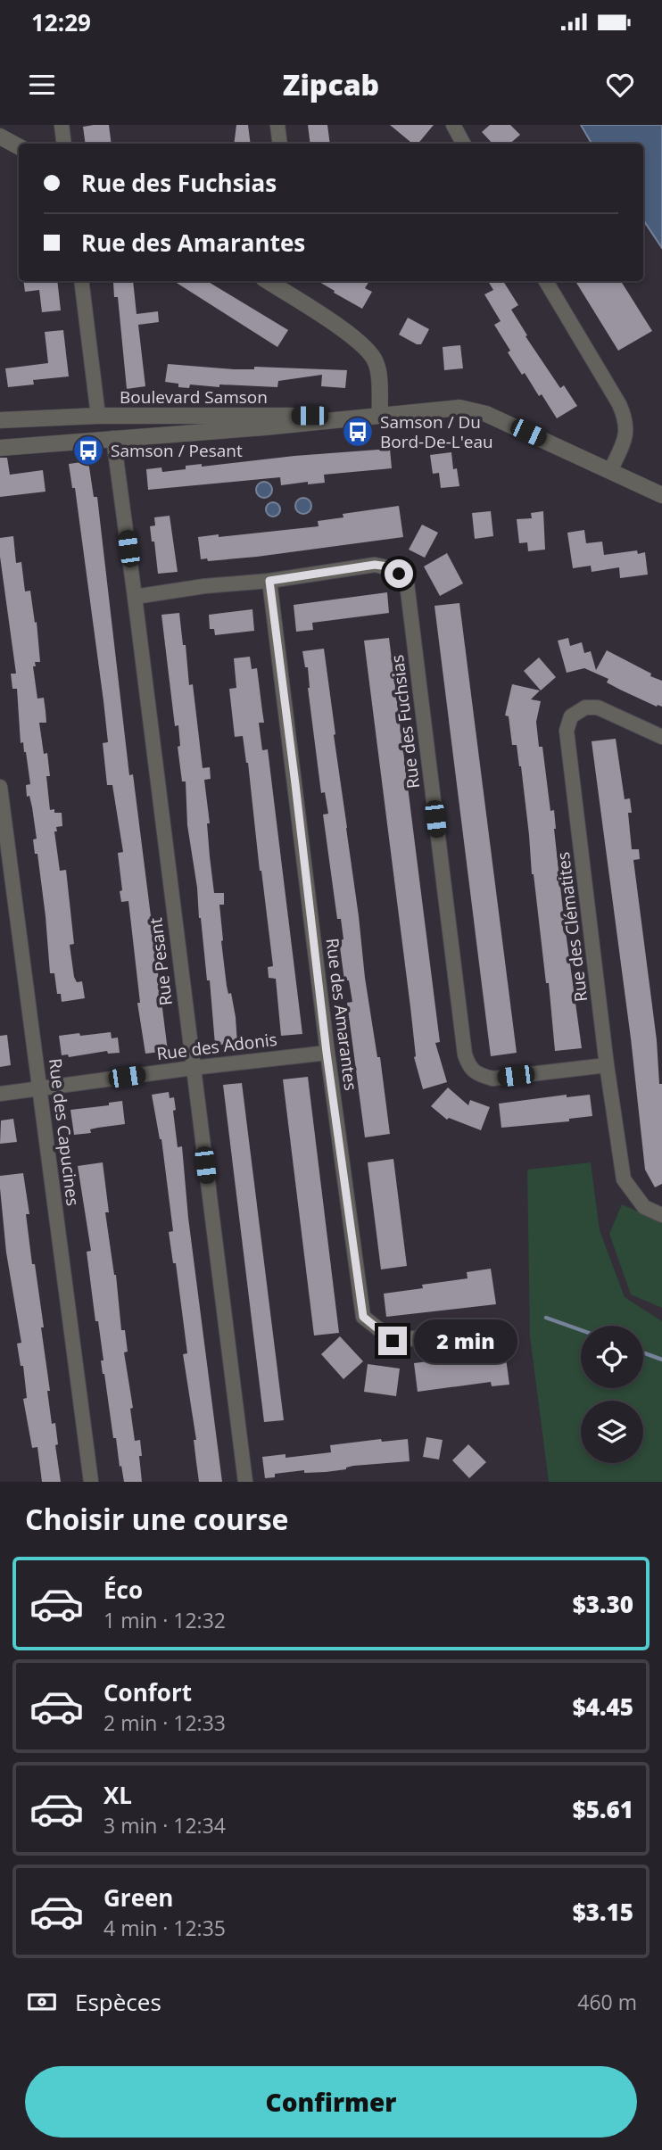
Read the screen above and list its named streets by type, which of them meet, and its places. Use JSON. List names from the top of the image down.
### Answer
{
  "streets": {
    "street": [
      "Boulevard Samson",
      "Rue des Fuchsias",
      "Rue des Clématites",
      "Rue Pesant",
      "Rue des Amarantes",
      "Rue des Adonis",
      "Rue des Capucines"
    ]
  },
  "crossings": [
    ["Boulevard Samson", "Rue Pesant"],
    ["Rue des Fuchsias", "Rue des Clématites"],
    ["Rue des Fuchsias", "Rue Pesant"],
    ["Rue des Fuchsias", "Rue des Amarantes"],
    ["Rue Pesant", "Rue des Adonis"],
    ["Rue des Amarantes", "Rue des Adonis"],
    ["Rue des Adonis", "Rue des Capucines"]
  ],
  "places": {
    "bus stop": ["Samson / Du Bord-De-L'eau", "Samson / Pesant"]
  },
  "page": {
    "status": "12:29",
    "header": "Zipcab",
    "banner": ["Rue des Fuchsias", "Rue des Amarantes"],
    "bubble": "2 min",
    "heading": "Choisir une course",
    "list": [
      {
        "name": "Éco",
        "note": "1 min · 12:32",
        "value": "$3.30"
      },
      {
        "name": "Confort",
        "note": "2 min · 12:33",
        "value": "$4.45"
      },
      {
        "name": "XL",
        "note": "3 min · 12:34",
        "value": "$5.61"
      },
      {
        "name": "Green",
        "note": "4 min · 12:35",
        "value": "$3.15"
      }
    ],
    "pay": ["Espèces", "460 m"],
    "buttons": "Confirmer"
  }
}
